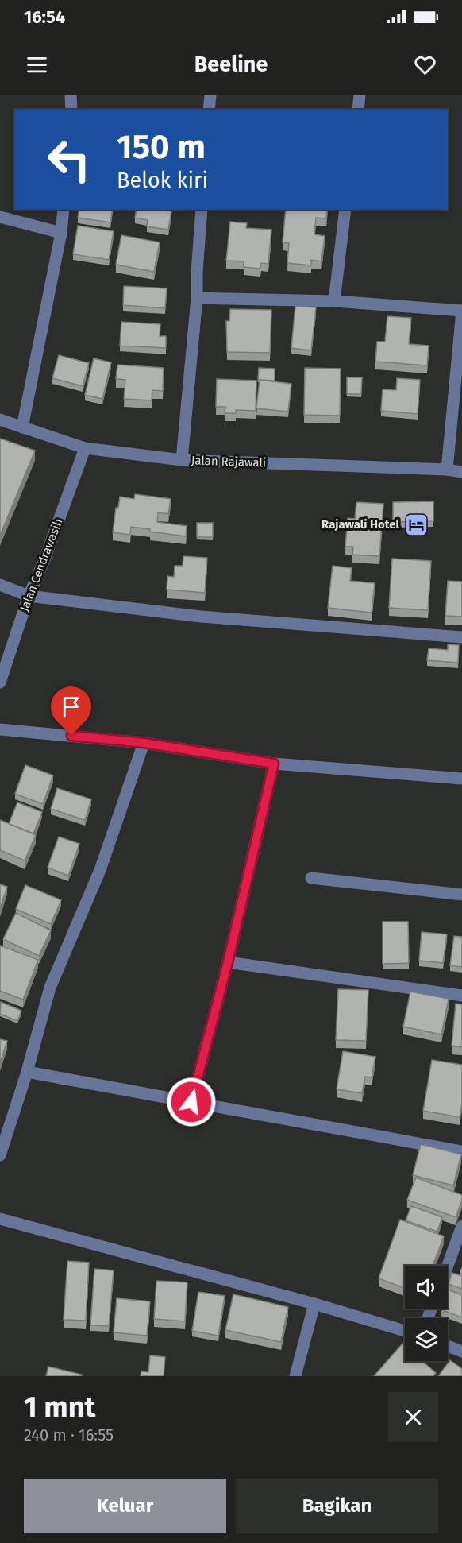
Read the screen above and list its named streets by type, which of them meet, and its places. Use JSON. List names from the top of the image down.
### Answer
{
  "streets": {
    "street": ["Jalan Rajawali", "Jalan Cendrawasih"]
  },
  "crossings": [
    ["Jalan Rajawali", "Jalan Cendrawasih"]
  ],
  "places": {
    "hotel": ["Rajawali Hotel"]
  },
  "page": {
    "status": "16:54",
    "header": "Beeline",
    "turn": ["150 m", "Belok kiri"],
    "heading": ["1 mnt", "240 m · 16:55"],
    "buttons": ["Keluar", "Bagikan"]
  }
}
